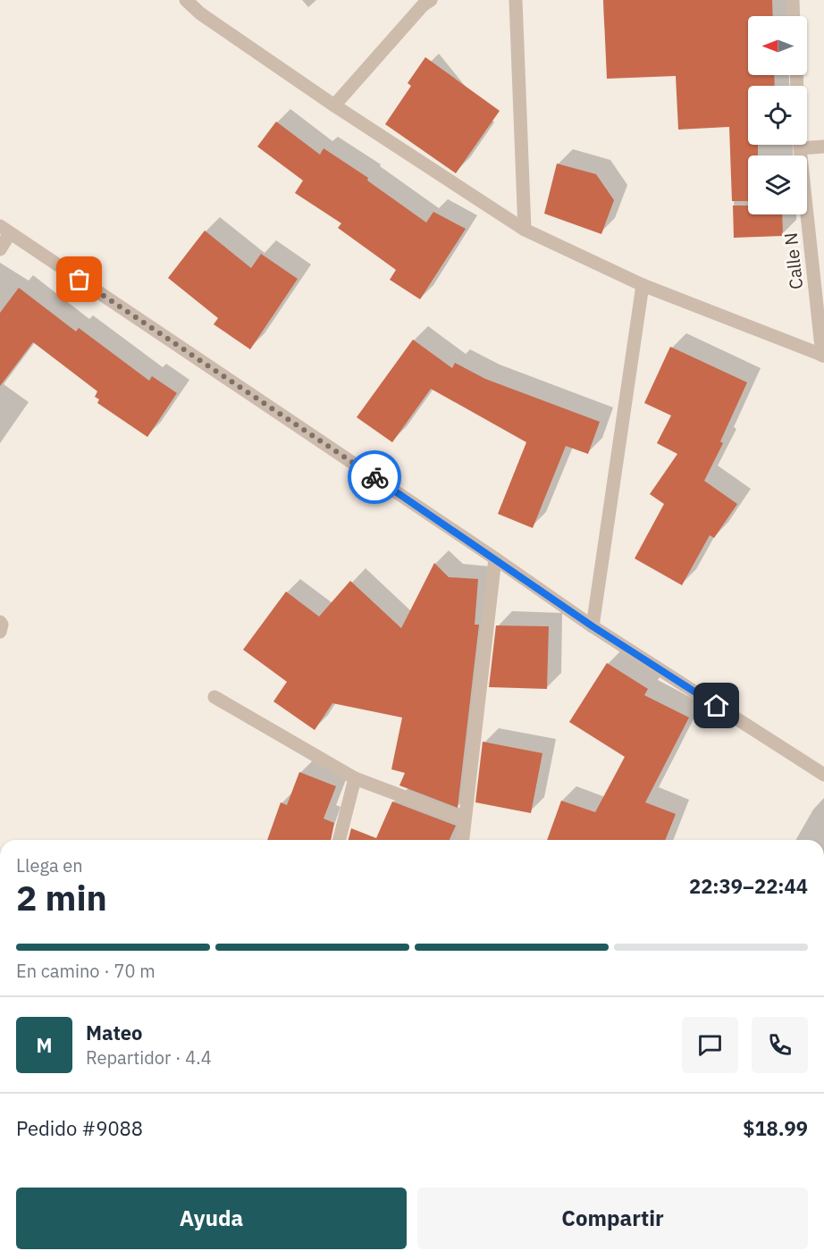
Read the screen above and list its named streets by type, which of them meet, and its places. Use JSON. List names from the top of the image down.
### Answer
{
  "streets": {
    "street": ["Calle N"]
  },
  "north": "left",
  "page": {
    "heading": ["2 min", "Llega en", "22:39–22:44"],
    "panel": [
      "Mateo",
      "Repartidor · 4.4",
      "Pedido #9088",
      "$18.99"
    ],
    "bar": "En camino · 70 m",
    "round": "M",
    "buttons": ["Ayuda", "Compartir"]
  }
}
